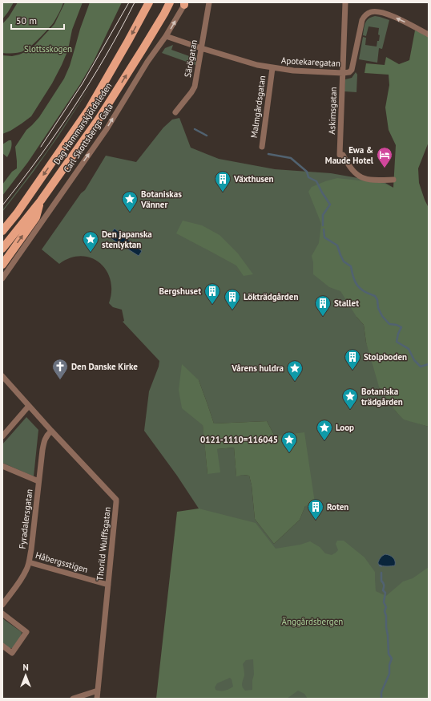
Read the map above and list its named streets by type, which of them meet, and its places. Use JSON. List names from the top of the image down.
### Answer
{
  "streets": {
    "main road": ["Dag Hammarskjöldsleden"],
    "street": [
      "Särögatan",
      "Apotekaregatan",
      "Malmgårdsgatan",
      "Askimsgatan",
      "Carl Skottsbergs Gata",
      "Fyradalersgatan",
      "Thorild Wulffsgatan",
      "Håbergsstigen"
    ]
  },
  "crossings": [
    ["Särögatan", "Apotekaregatan"],
    ["Apotekaregatan", "Malmgårdsgatan"],
    ["Apotekaregatan", "Askimsgatan"],
    ["Apotekaregatan", "Carl Skottsbergs Gata"],
    ["Fyradalersgatan", "Thorild Wulffsgatan"],
    ["Fyradalersgatan", "Håbergsstigen"],
    ["Thorild Wulffsgatan", "Håbergsstigen"]
  ],
  "one_way": ["Carl Skottsbergs Gata"],
  "parks": ["Slottsskogen", "Änggårdsbergen"],
  "places": {
    "hotel": ["Ewa & Maude Hotel"],
    "building": [
      "Växthusen",
      "Bergshuset",
      "Lökträdgården",
      "Stallet",
      "Stolpboden",
      "Roten"
    ],
    "place": [
      "Botaniskas Vänner",
      "Den japanska stenlyktan",
      "Vårens huldra",
      "Botaniska trädgården",
      "Loop",
      "0121-1110=116045"
    ],
    "church": ["Den Danske Kirke"]
  },
  "scale_bar": "50 m",
  "north": "top"
}
